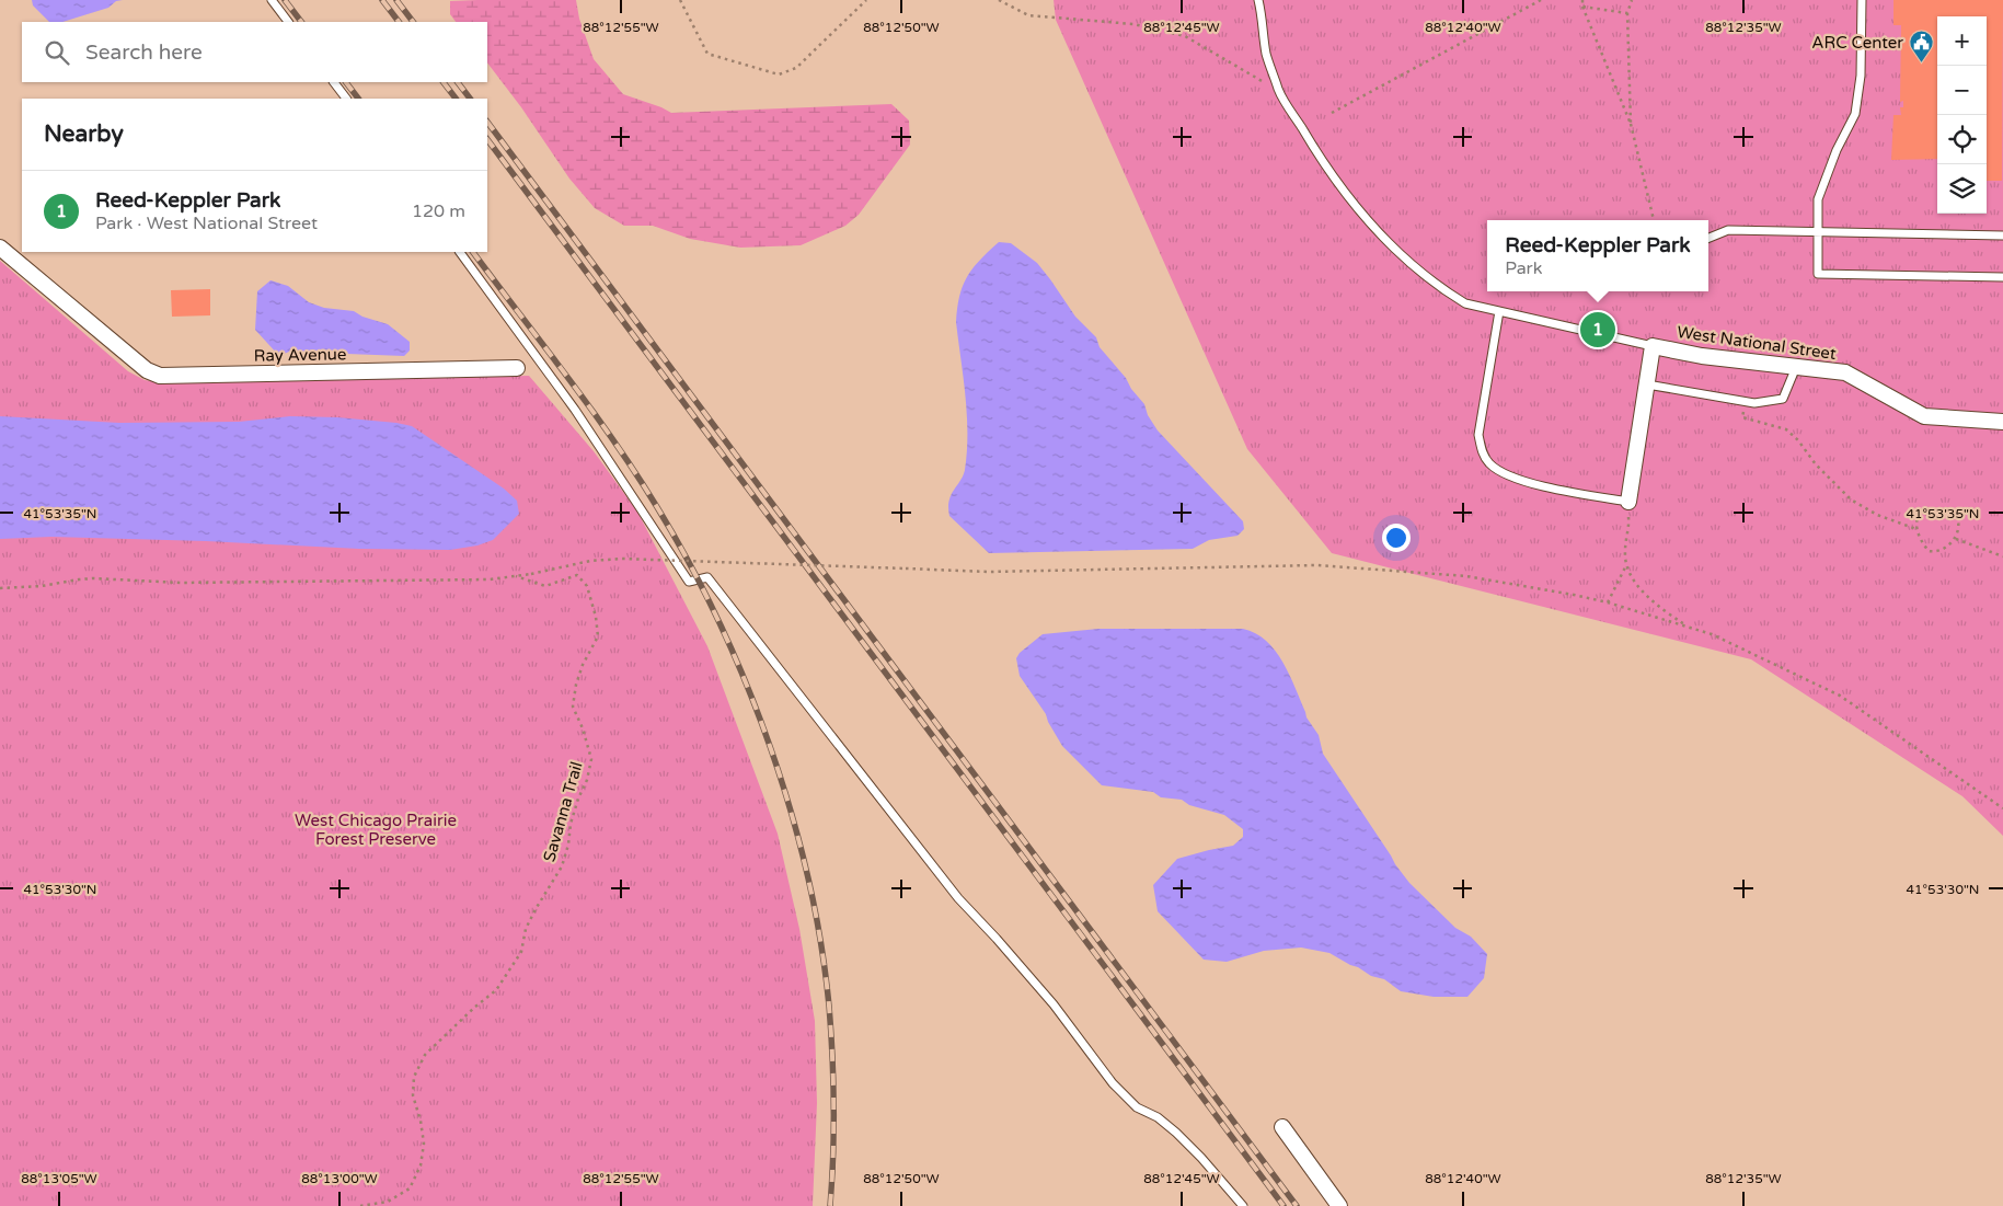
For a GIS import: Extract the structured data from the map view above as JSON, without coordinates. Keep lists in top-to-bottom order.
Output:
{
  "streets": {
    "street": ["West National Street", "Ray Avenue"],
    "path": ["Savanna Trail"]
  },
  "parks": ["West Chicago Prairie Forest Preserve"],
  "places": {
    "public building": ["ARC Center"]
  },
  "page": {
    "map_buttons": ["+", "−"],
    "search": "Search here",
    "heading": "Nearby",
    "list": [
      {
        "mark": "1",
        "name": "Reed-Keppler Park",
        "note": "Park · West National Street",
        "value": "120 m"
      }
    ],
    "popup": ["Reed-Keppler Park", "Park"],
    "pins": "1"
  },
  "coordinates": [
    "88°12'55\"W",
    "88°12'50\"W",
    "88°12'45\"W",
    "88°12'40\"W",
    "88°12'35\"W",
    "41°53'35\"N",
    "41°53'30\"N",
    "88°13'05\"W",
    "88°13'00\"W"
  ]
}
